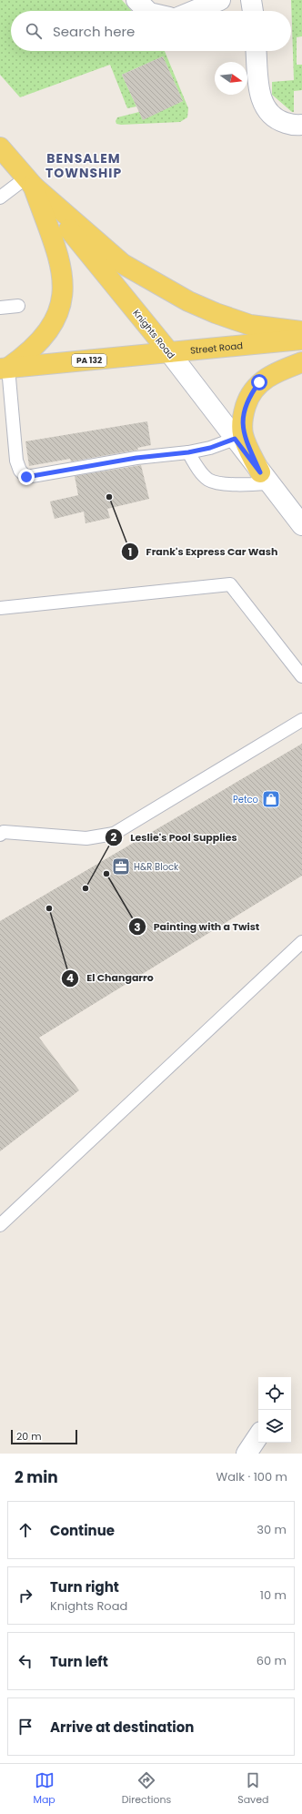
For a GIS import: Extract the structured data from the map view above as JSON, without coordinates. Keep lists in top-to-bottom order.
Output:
{
  "streets": {
    "main road": ["Knights Road", "Street Road", "PA 132"]
  },
  "crossings": [
    ["Knights Road", "Street Road"]
  ],
  "districts": ["BENSALEM TOWNSHIP"],
  "places": {
    "other": [
      "Frank's Express Car Wash",
      "Painting with a Twist",
      "Leslie's Pool Supplies",
      "El Changarro"
    ],
    "shop": ["Petco"],
    "office": ["H&R Block"]
  },
  "scale_bar": "20 m",
  "north": "right",
  "page": {
    "search": "Search here",
    "scale": "20 m",
    "heading": ["2 min", "Walk · 100 m"],
    "list": [
      ["Continue", "30 m"],
      ["Turn right", "Knights Road", "10 m"],
      ["Turn left", "60 m"],
      "Arrive at destination"
    ],
    "nav": ["Map", "Directions", "Saved"]
  }
}
